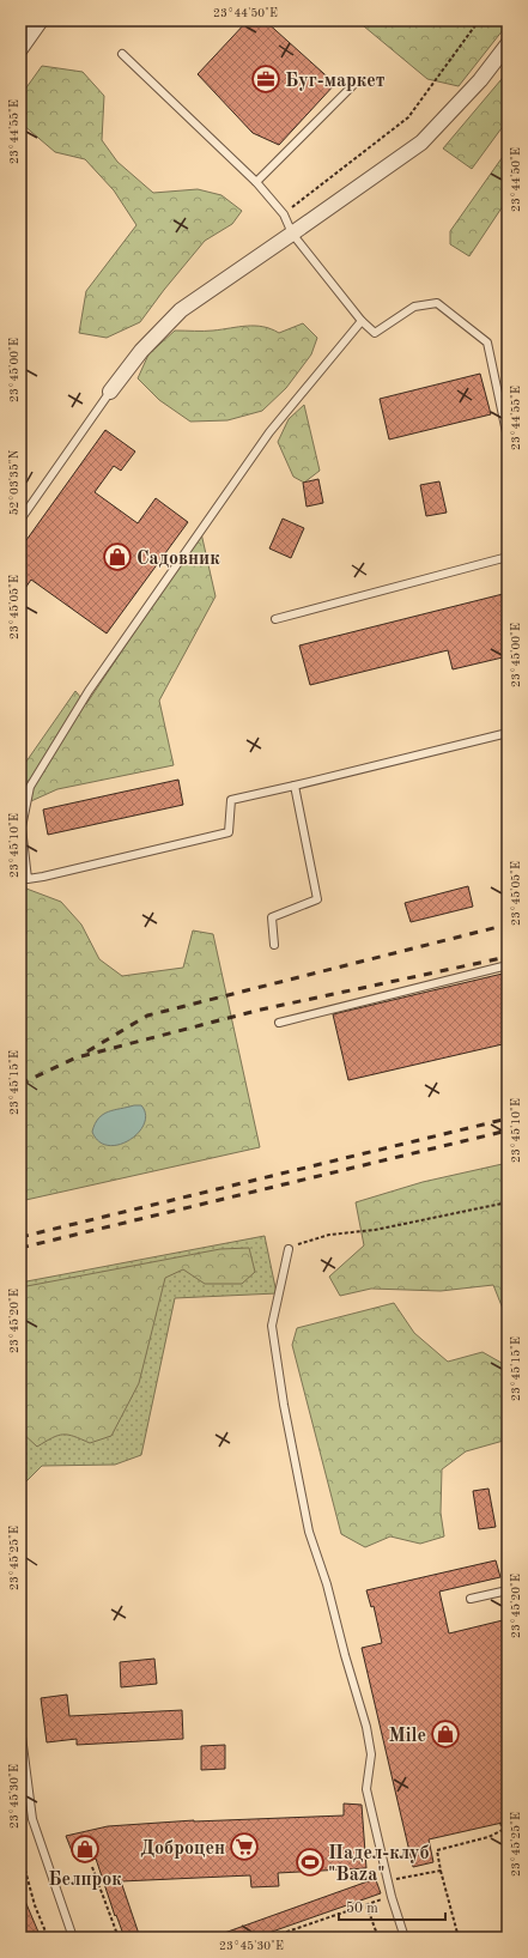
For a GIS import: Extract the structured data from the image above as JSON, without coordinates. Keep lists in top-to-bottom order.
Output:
{
  "places": {
    "office": ["Буг-маркет"],
    "shop": ["Садовник", "Mile", "Белпрок"],
    "supermarket": ["Доброцен"],
    "sports": ["Падел-клуб \"Baza\""]
  },
  "scale_bar": "50 m",
  "coordinates": [
    "23°44'50\"E",
    "23°44'55\"E",
    "23°45'00\"E",
    "52°03'35\"N",
    "23°45'05\"E",
    "23°45'10\"E",
    "23°45'15\"E",
    "23°45'20\"E",
    "23°45'25\"E",
    "23°45'30\"E"
  ]
}
